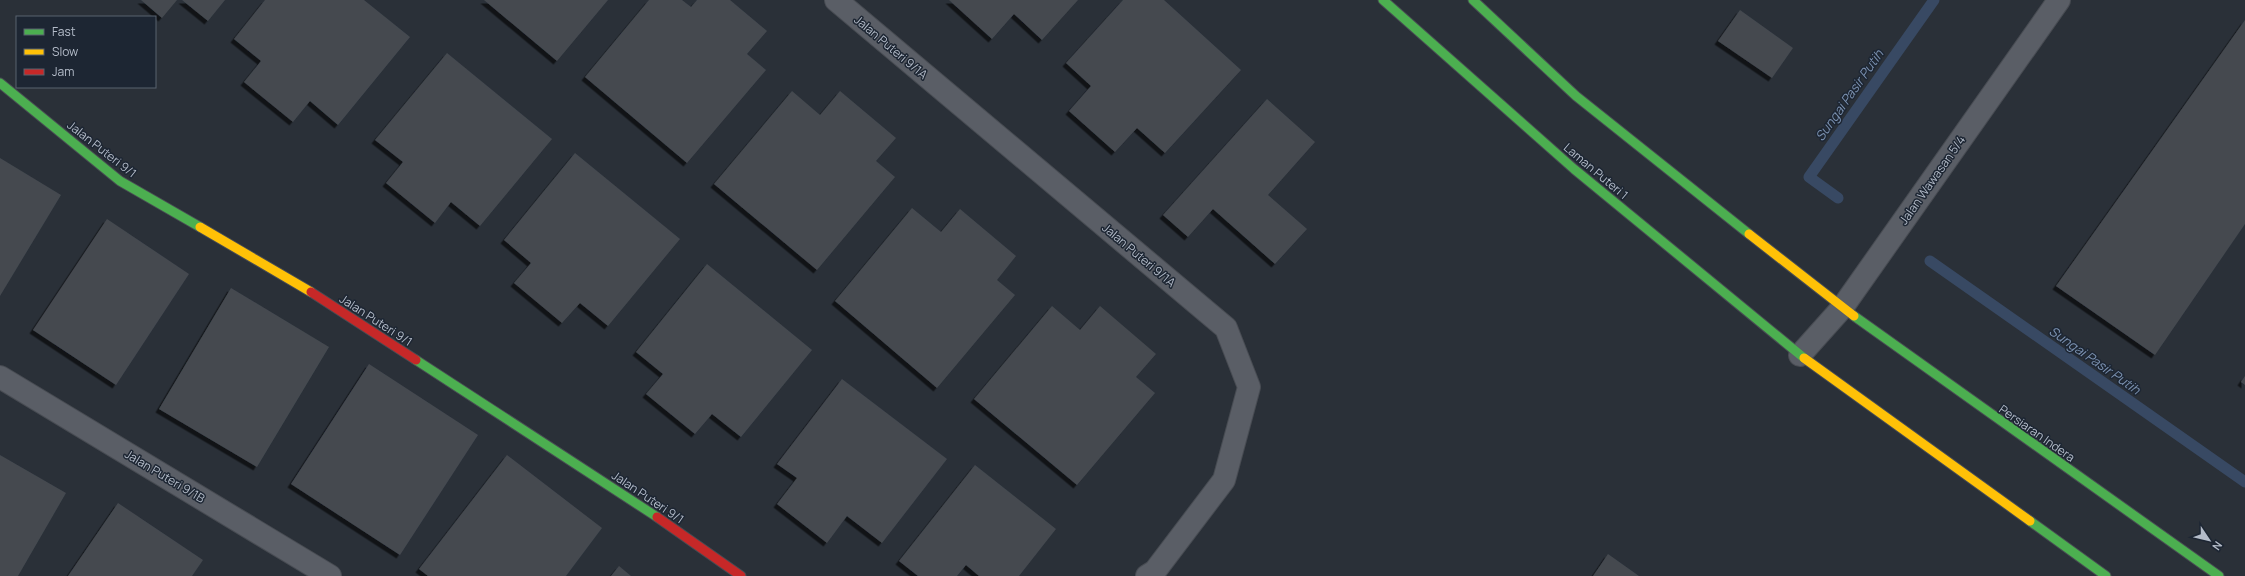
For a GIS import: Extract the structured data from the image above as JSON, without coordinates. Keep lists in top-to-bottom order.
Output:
{
  "streets": {
    "main road": ["Jalan Puteri 9/1", "Laman Puteri 1", "Persiaran Indera"],
    "street": ["Jalan Puteri 9/1A", "Jalan Wawasan 5/4", "Jalan Puteri 9/1B"]
  },
  "crossings": [
    ["Laman Puteri 1", "Jalan Wawasan 5/4"],
    ["Jalan Wawasan 5/4", "Persiaran Indera"]
  ],
  "water": ["Sungai Pasir Putih"],
  "legend": ["Fast", "Slow", "Jam"],
  "north": "bottom right"
}
